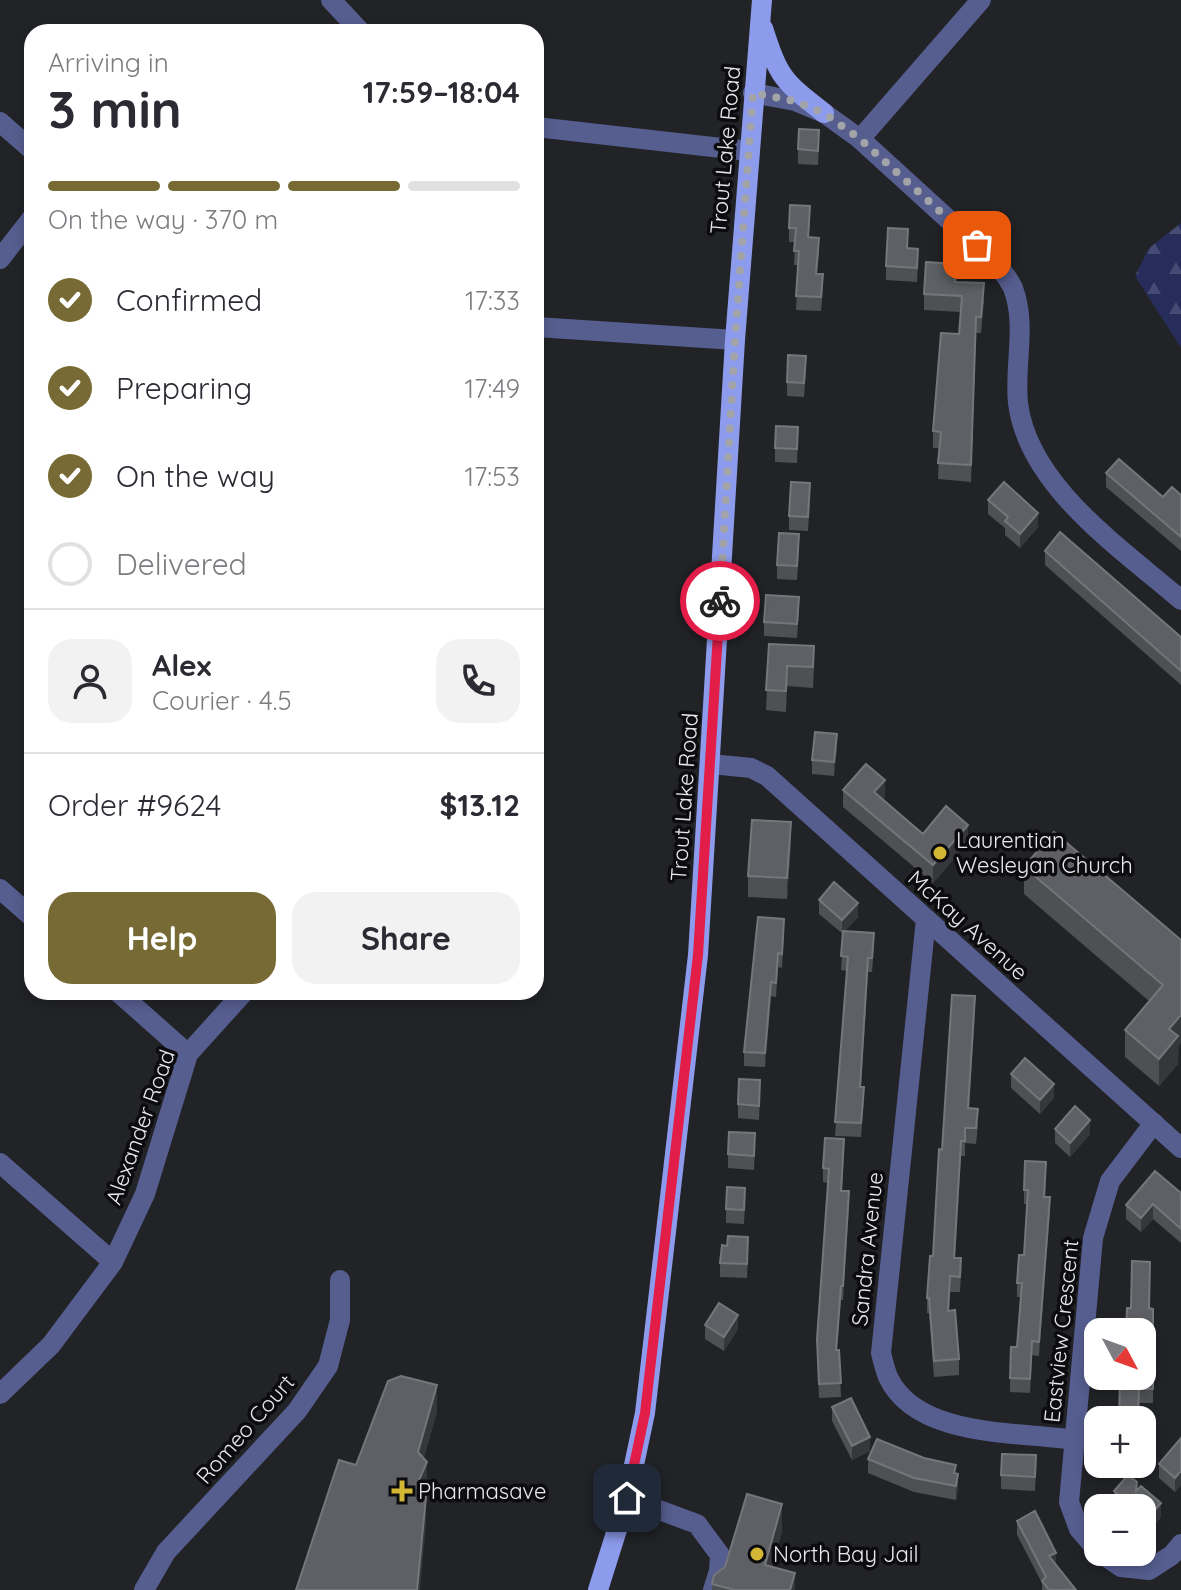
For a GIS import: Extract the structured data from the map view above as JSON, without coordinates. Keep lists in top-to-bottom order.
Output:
{
  "streets": {
    "main road": ["Trout Lake Road"],
    "street": [
      "McKay Avenue",
      "Alexander Road",
      "Sandra Avenue",
      "Eastview Crescent",
      "Romeo Court"
    ]
  },
  "crossings": [
    ["Trout Lake Road", "McKay Avenue"],
    ["McKay Avenue", "Sandra Avenue"],
    ["McKay Avenue", "Eastview Crescent"],
    ["Sandra Avenue", "Eastview Crescent"]
  ],
  "places": {
    "other": ["Laurentian Wesleyan Church", "North Bay Jail"],
    "health": ["Pharmasave"]
  },
  "north": "bottom right",
  "page": {
    "heading": ["3 min", "Arriving in", "17:59–18:04"],
    "panel": [
      "Alex",
      "Courier · 4.5",
      "Order #9624",
      "$13.12"
    ],
    "bar": "On the way · 370 m",
    "list": [
      ["Confirmed", "17:33"],
      ["Preparing", "17:49"],
      ["On the way", "17:53"],
      "Delivered"
    ],
    "buttons": ["Help", "Share"],
    "map_buttons": ["+", "−"]
  }
}
